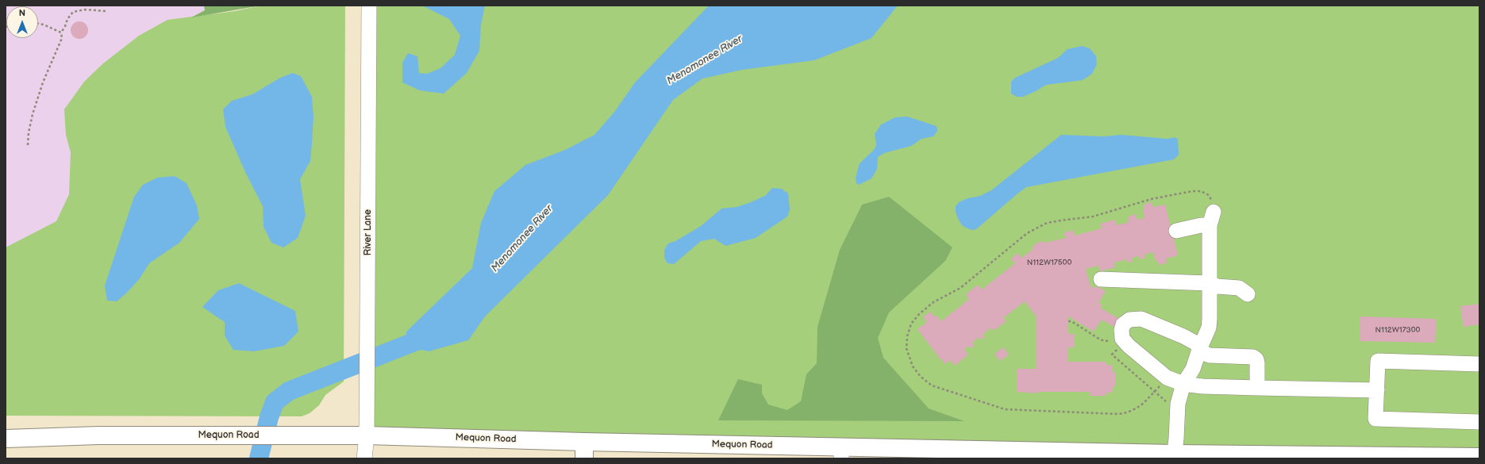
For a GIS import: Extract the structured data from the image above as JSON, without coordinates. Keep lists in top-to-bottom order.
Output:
{
  "streets": {
    "main road": ["Mequon Road"],
    "street": ["River Lane"]
  },
  "crossings": [
    ["River Lane", "Mequon Road"]
  ],
  "water": ["Menomonee River"],
  "house_numbers": ["N112W17500", "N112W17300"],
  "north": "top"
}
